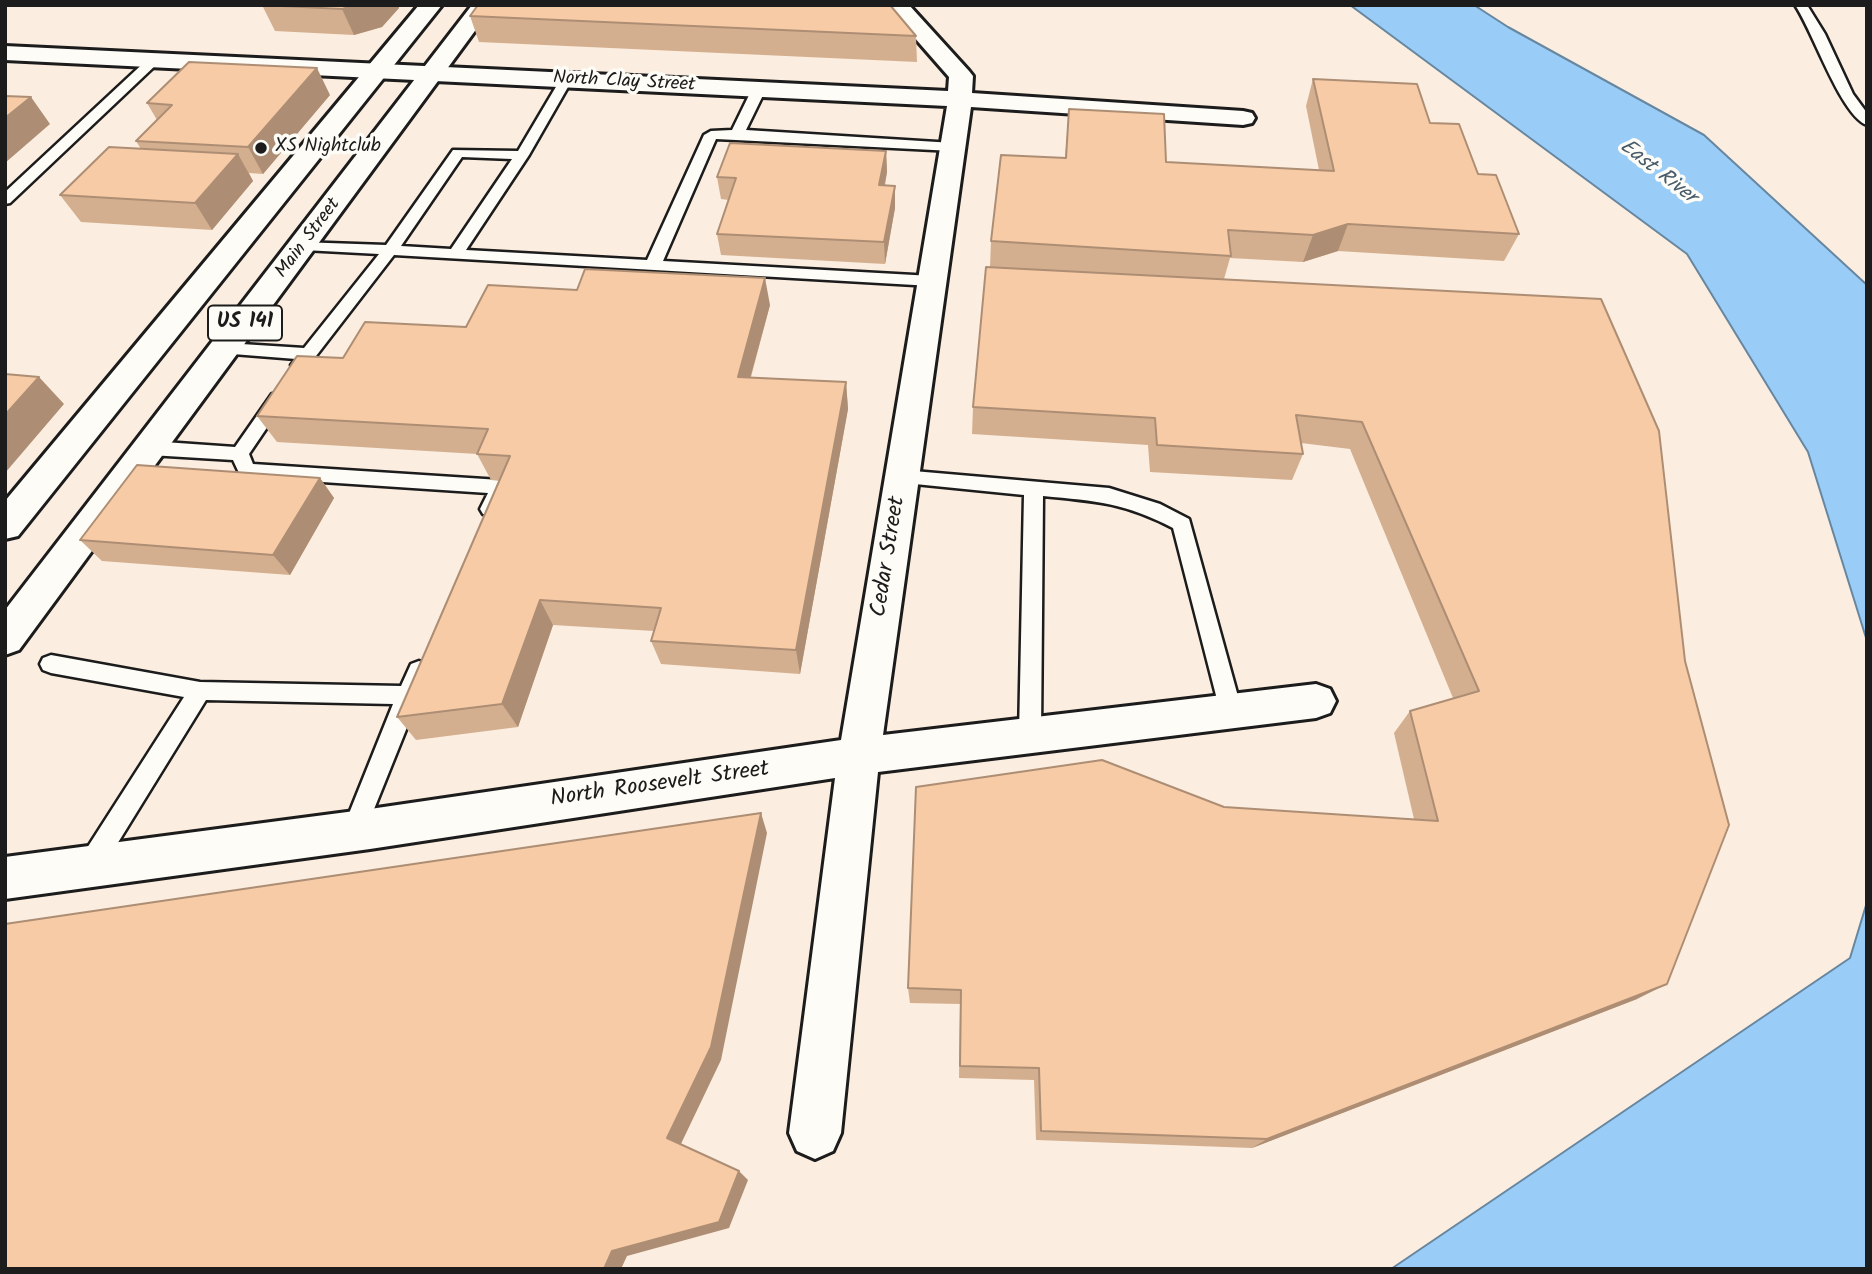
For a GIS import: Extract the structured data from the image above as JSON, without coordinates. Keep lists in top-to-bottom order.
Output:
{
  "streets": {
    "street": [
      "North Clay Street",
      "Main Street",
      "US 141",
      "Cedar Street",
      "North Roosevelt Street"
    ]
  },
  "crossings": [
    ["North Clay Street", "Main Street"],
    ["North Clay Street", "US 141"],
    ["North Clay Street", "Cedar Street"],
    ["Cedar Street", "North Roosevelt Street"]
  ],
  "water": ["East River"],
  "places": ["XS Nightclub"]
}
